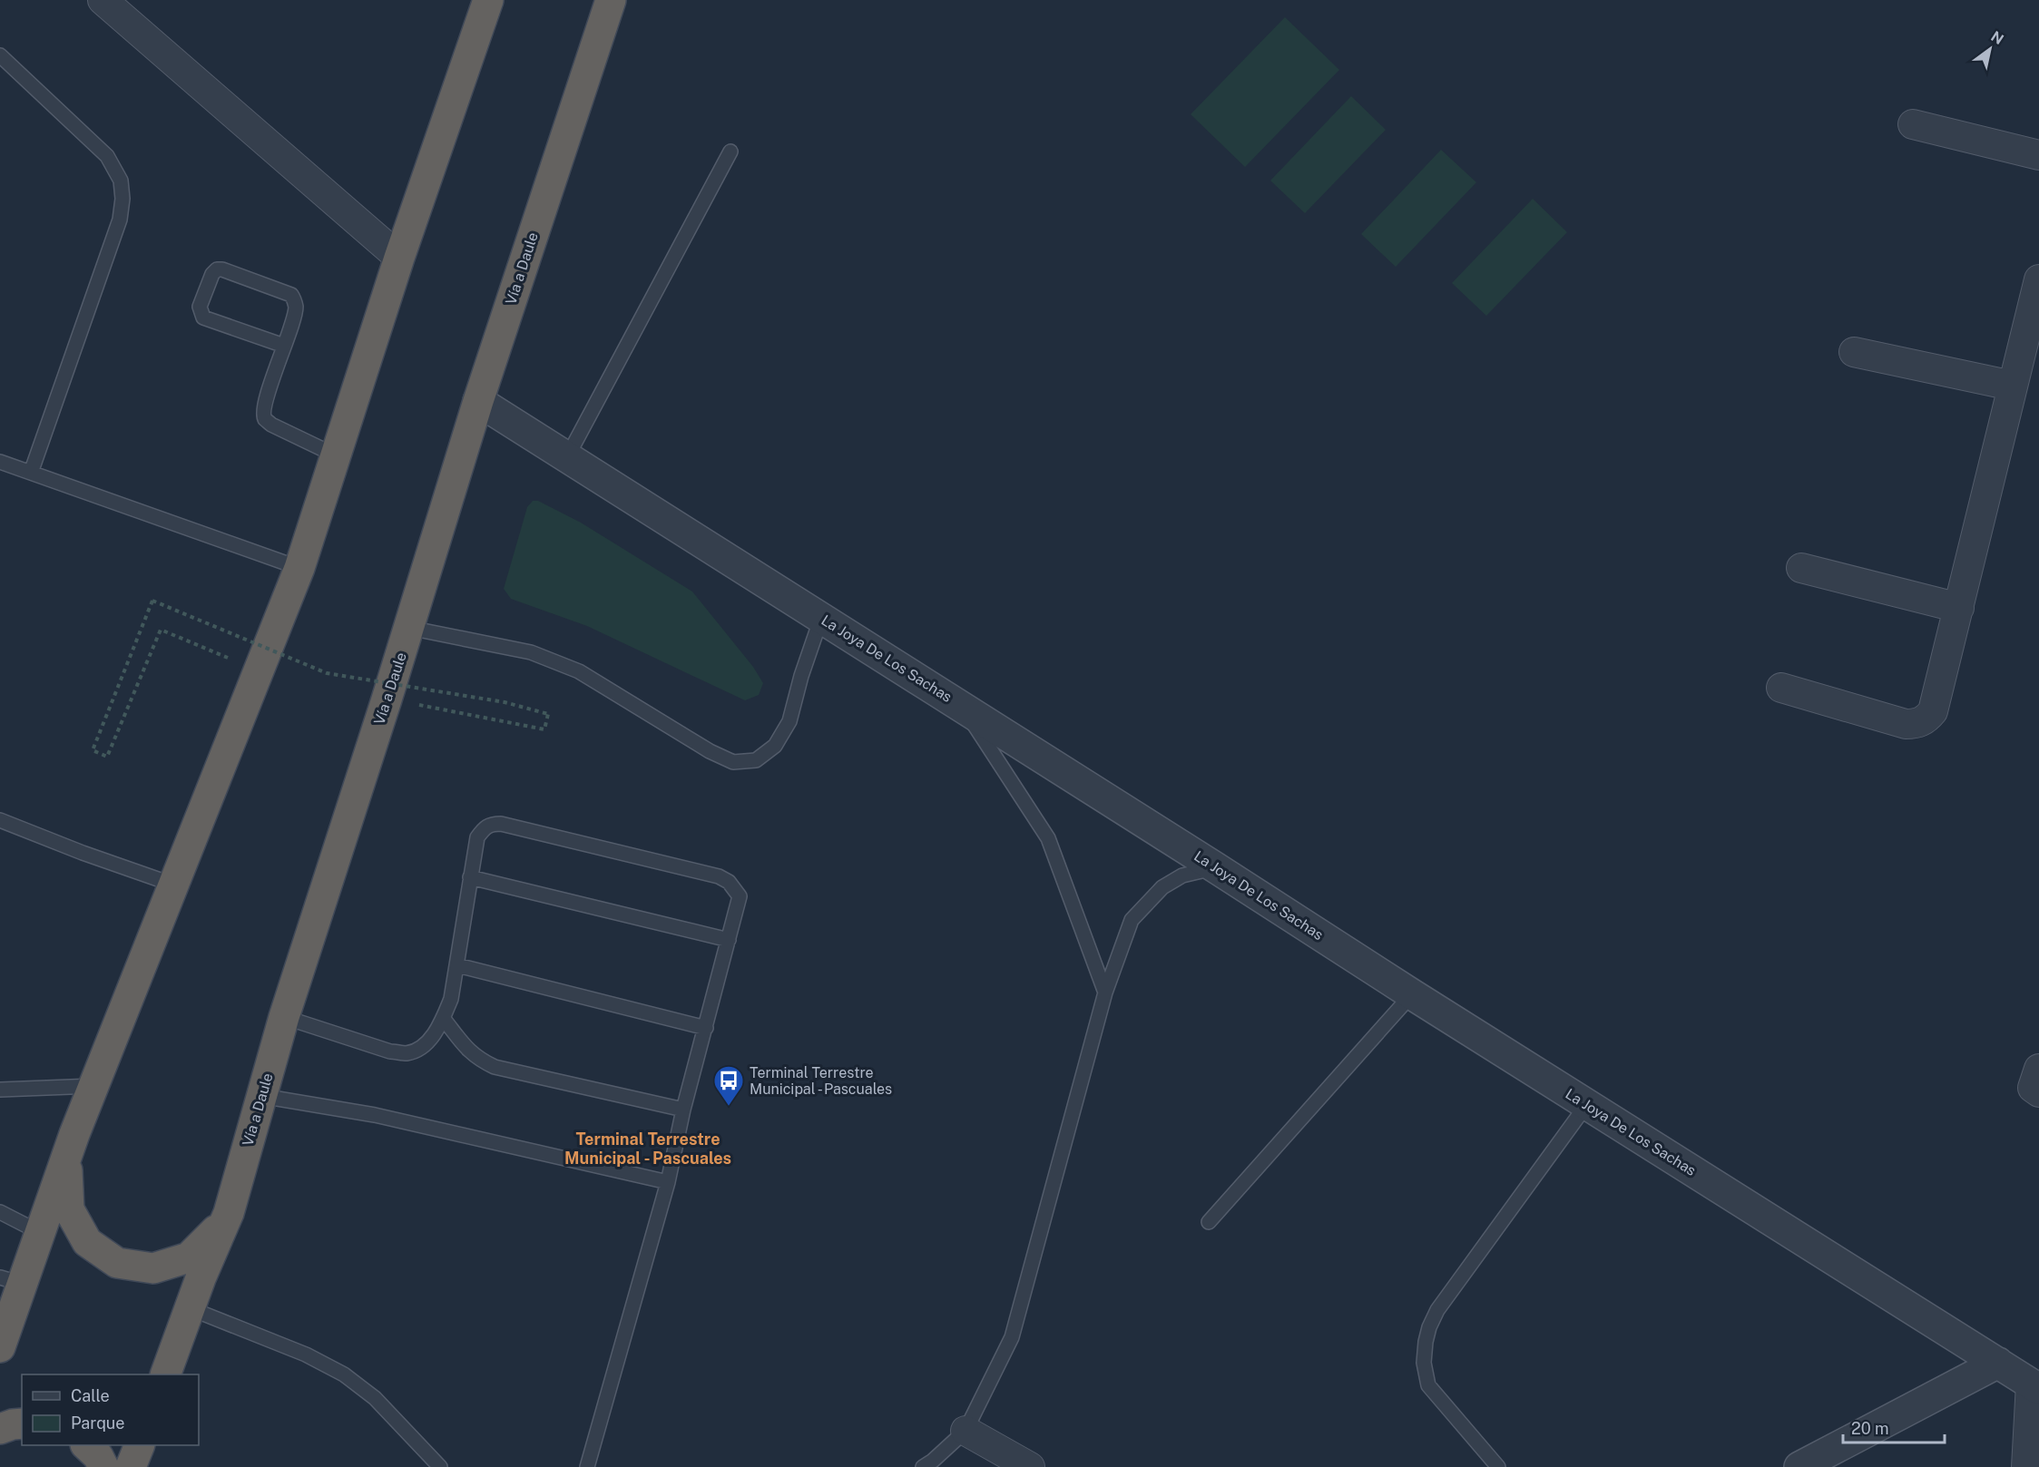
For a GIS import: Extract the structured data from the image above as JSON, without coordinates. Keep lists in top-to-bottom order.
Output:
{
  "streets": {
    "highway": ["Vía a Daule"],
    "street": ["La Joya De Los Sachas"]
  },
  "crossings": [
    ["Vía a Daule", "La Joya De Los Sachas"]
  ],
  "districts": ["Terminal Terrestre Municipal - Pascuales"],
  "places": {
    "bus stop": ["Terminal Terrestre Municipal - Pascuales"]
  },
  "legend": ["Calle", "Parque"],
  "scale_bar": "20 m",
  "north": "top right"
}
